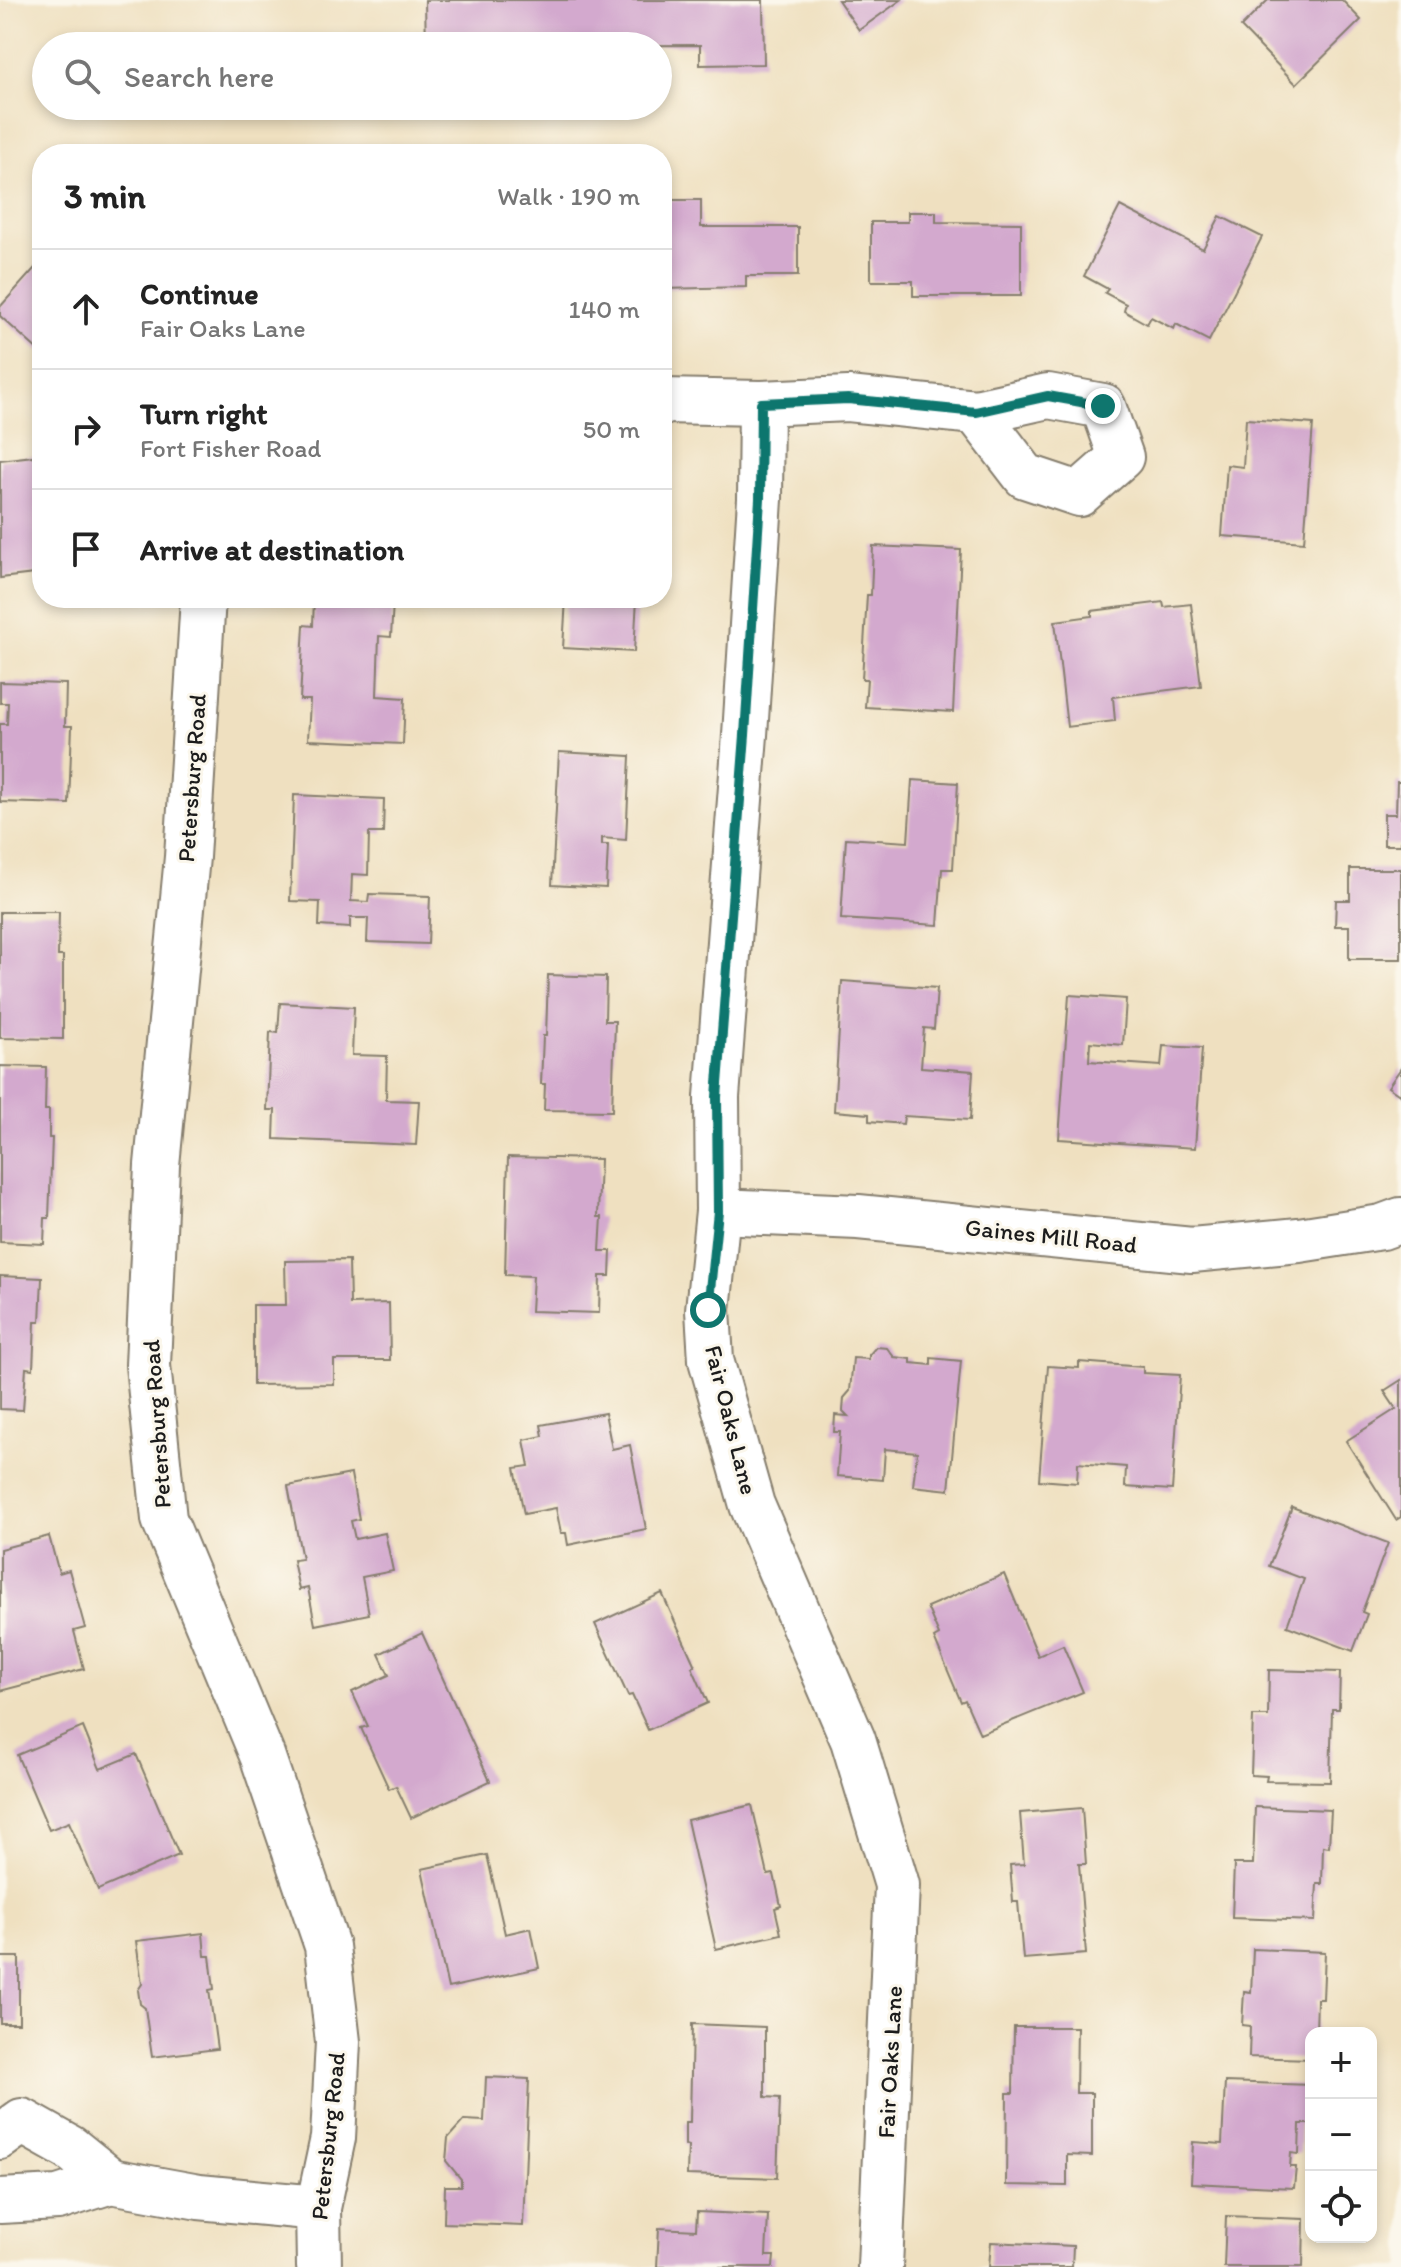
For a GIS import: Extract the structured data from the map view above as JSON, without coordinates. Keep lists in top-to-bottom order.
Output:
{
  "streets": {
    "street": ["Petersburg Road", "Gaines Mill Road", "Fair Oaks Lane"]
  },
  "crossings": [
    ["Gaines Mill Road", "Fair Oaks Lane"]
  ],
  "page": {
    "search": "Search here",
    "heading": ["3 min", "Walk · 190 m"],
    "list": [
      ["Continue", "Fair Oaks Lane", "140 m"],
      ["Turn right", "Fort Fisher Road", "50 m"],
      "Arrive at destination"
    ],
    "map_buttons": ["+", "−"]
  }
}
